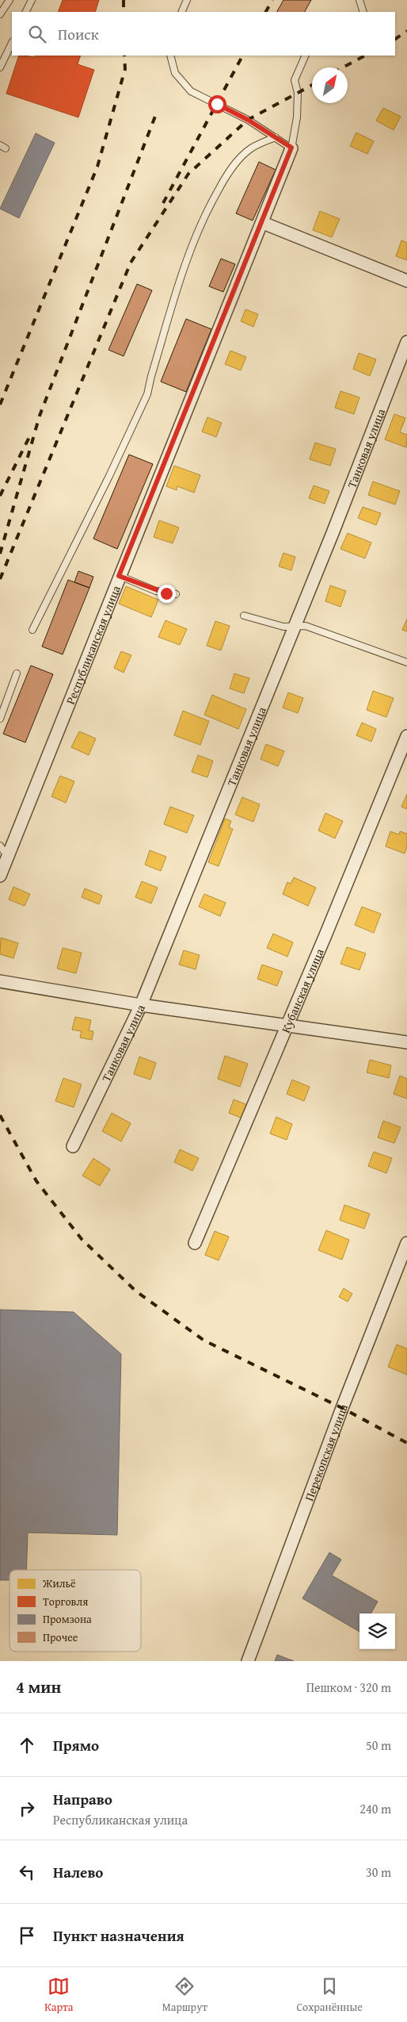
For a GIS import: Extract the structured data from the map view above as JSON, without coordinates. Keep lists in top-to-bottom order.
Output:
{
  "streets": {
    "street": [
      "Танковая улица",
      "Республиканская улица",
      "Кубанская улица",
      "Перекопская улица"
    ]
  },
  "legend": [
    "Жильё",
    "Торговля",
    "Промзона",
    "Прочее"
  ],
  "north": "top right",
  "page": {
    "search": "Поиск",
    "heading": ["4 мин", "Пешком · 320 m"],
    "list": [
      ["Прямо", "50 m"],
      ["Направо", "Республиканская улица", "240 m"],
      ["Налево", "30 m"],
      "Пункт назначения"
    ],
    "nav": ["Карта", "Маршрут", "Сохранённые"]
  }
}
